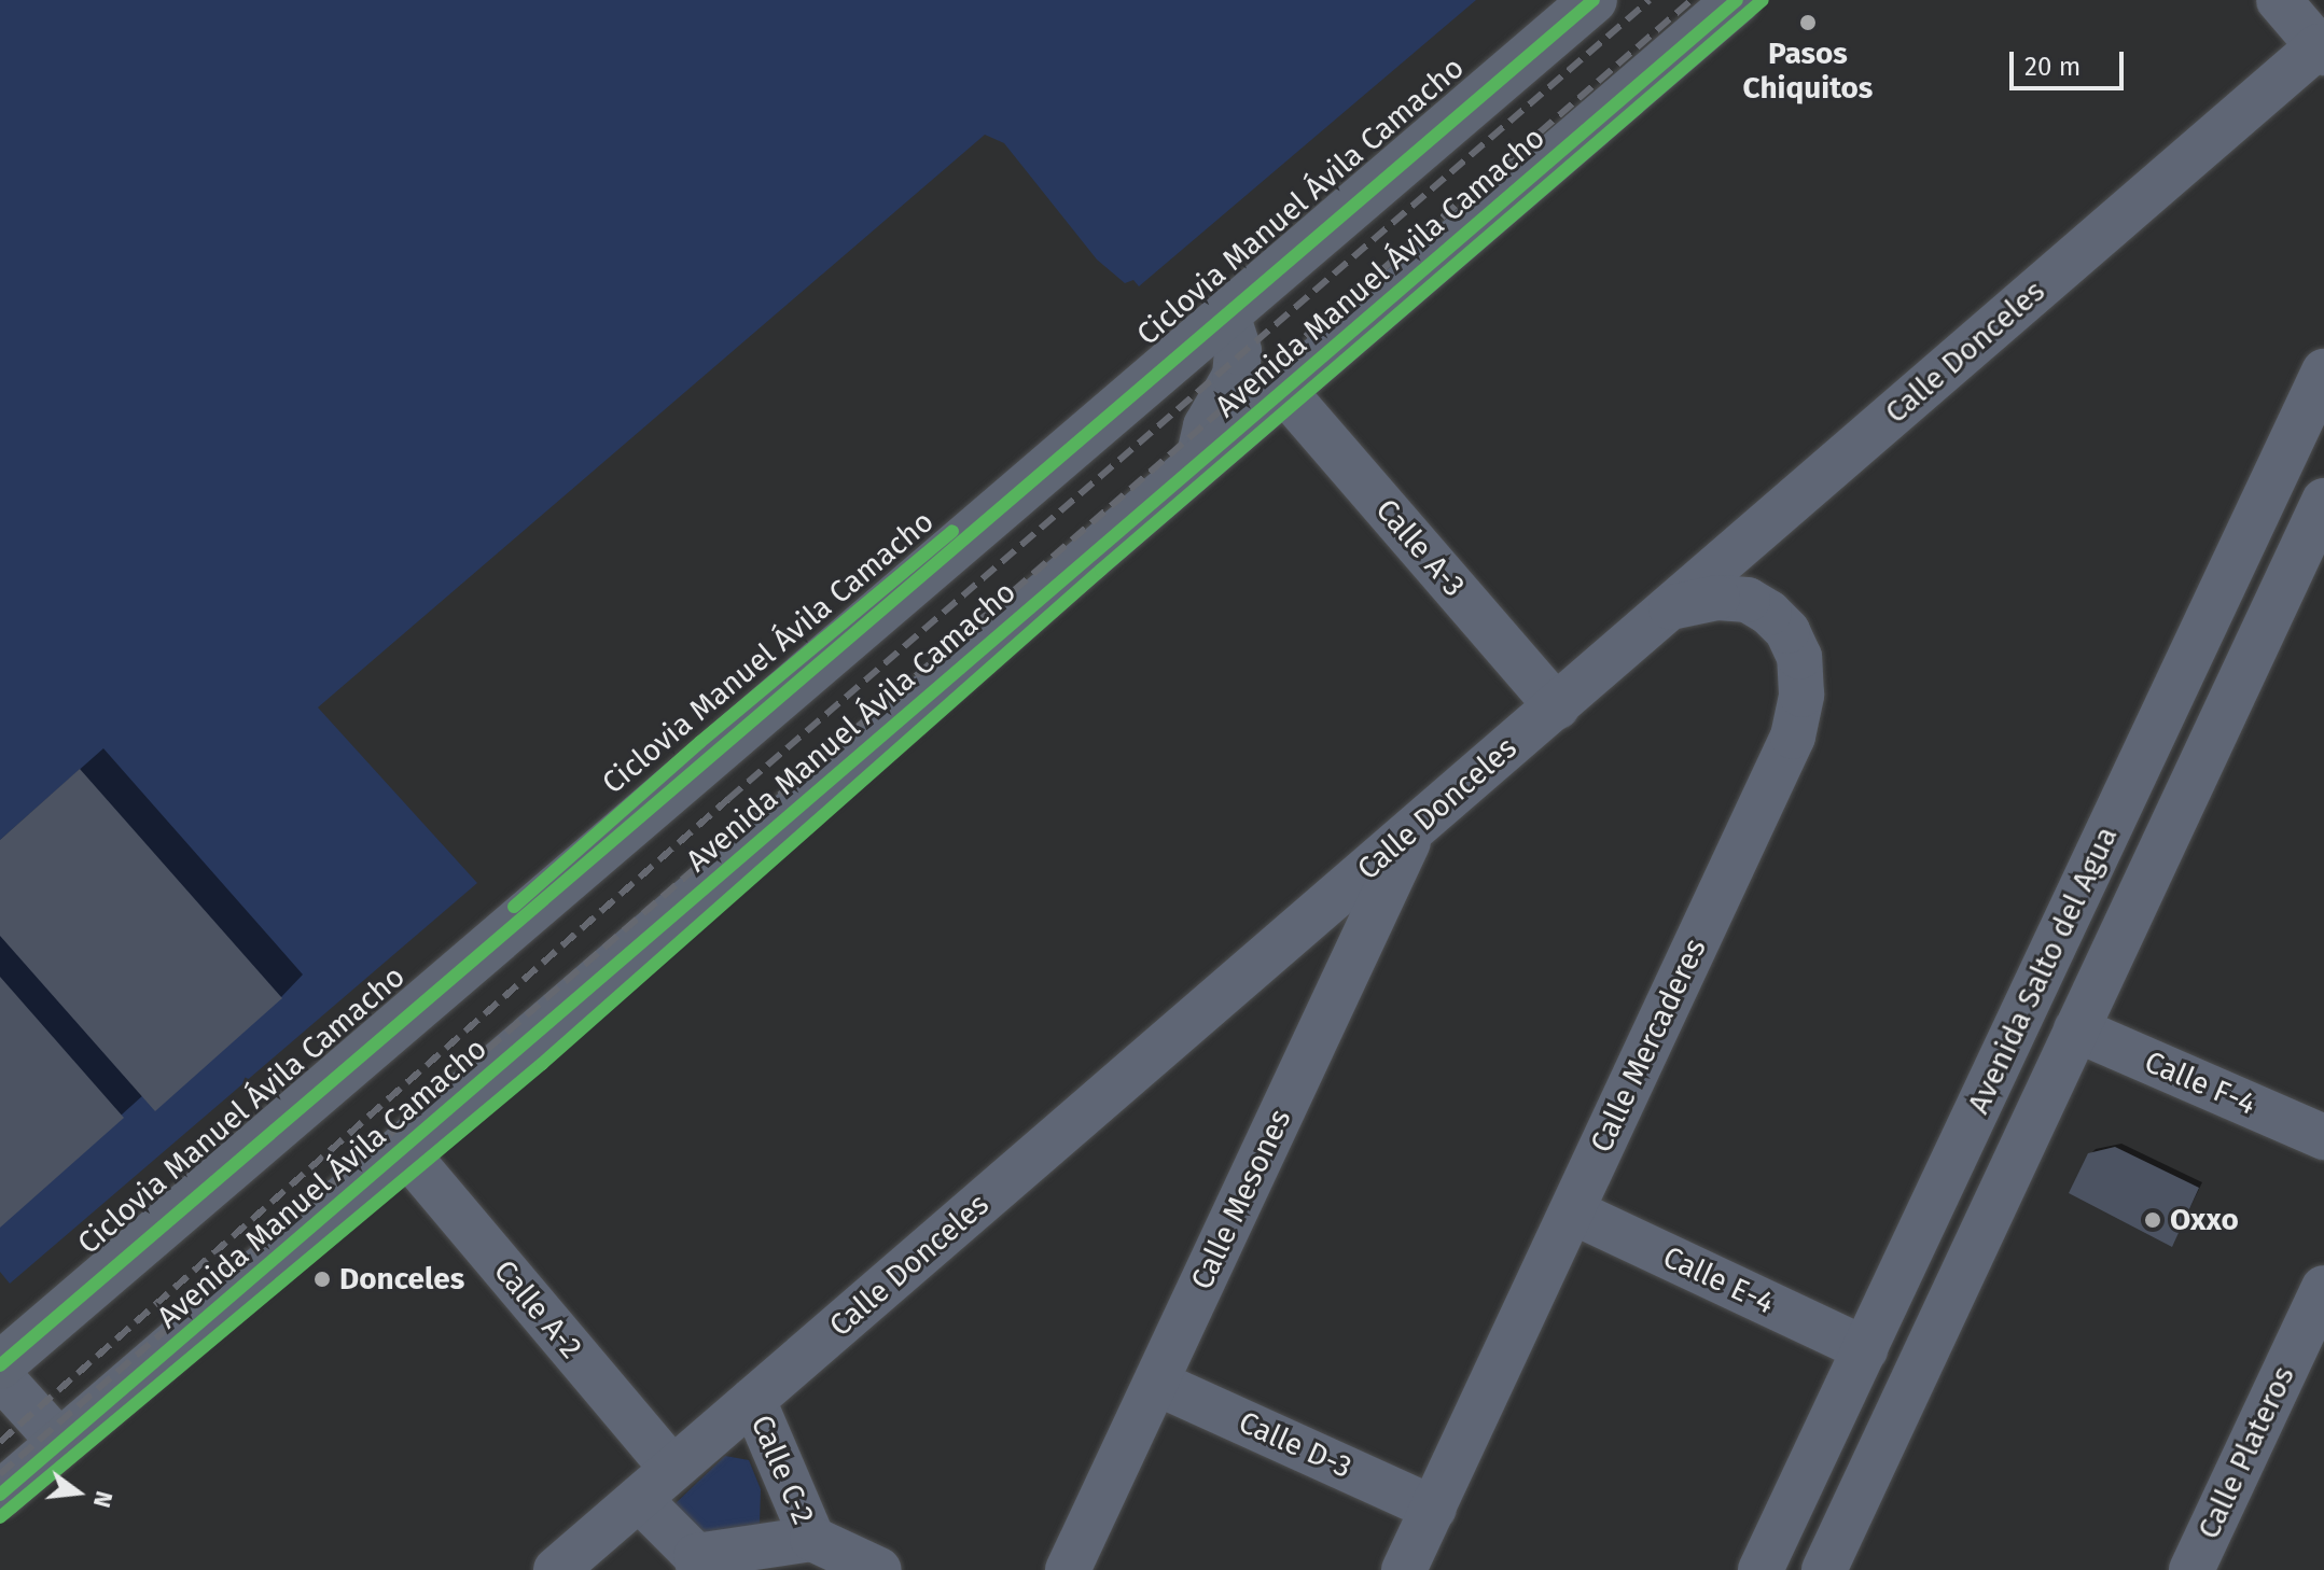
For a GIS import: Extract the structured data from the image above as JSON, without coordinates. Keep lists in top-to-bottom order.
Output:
{
  "streets": {
    "main road": ["Avenida Manuel Ávila Camacho"],
    "street": [
      "Calle Donceles",
      "Calle A-3",
      "Avenida Salto del Agua",
      "Calle Mercaderes",
      "Calle F-4",
      "Calle Mesones",
      "Calle E-4",
      "Calle A-2",
      "Calle D-3",
      "Calle Plateros",
      "Calle C-2"
    ],
    "cycle path": ["Ciclovia Manuel Ávila Camacho"]
  },
  "crossings": [
    ["Avenida Manuel Ávila Camacho", "Calle A-3"],
    ["Avenida Manuel Ávila Camacho", "Calle A-2"],
    ["Calle Donceles", "Calle A-3"],
    ["Calle Donceles", "Calle Mercaderes"],
    ["Calle Donceles", "Calle Mesones"],
    ["Calle Donceles", "Calle A-2"],
    ["Calle Donceles", "Calle C-2"],
    ["Avenida Salto del Agua", "Calle F-4"],
    ["Avenida Salto del Agua", "Calle E-4"],
    ["Calle Mercaderes", "Calle E-4"],
    ["Calle Mercaderes", "Calle D-3"],
    ["Calle Mesones", "Calle D-3"]
  ],
  "places": ["Pasos Chiquitos", "Oxxo", "Donceles"],
  "scale_bar": "20 m",
  "north": "right"
}
